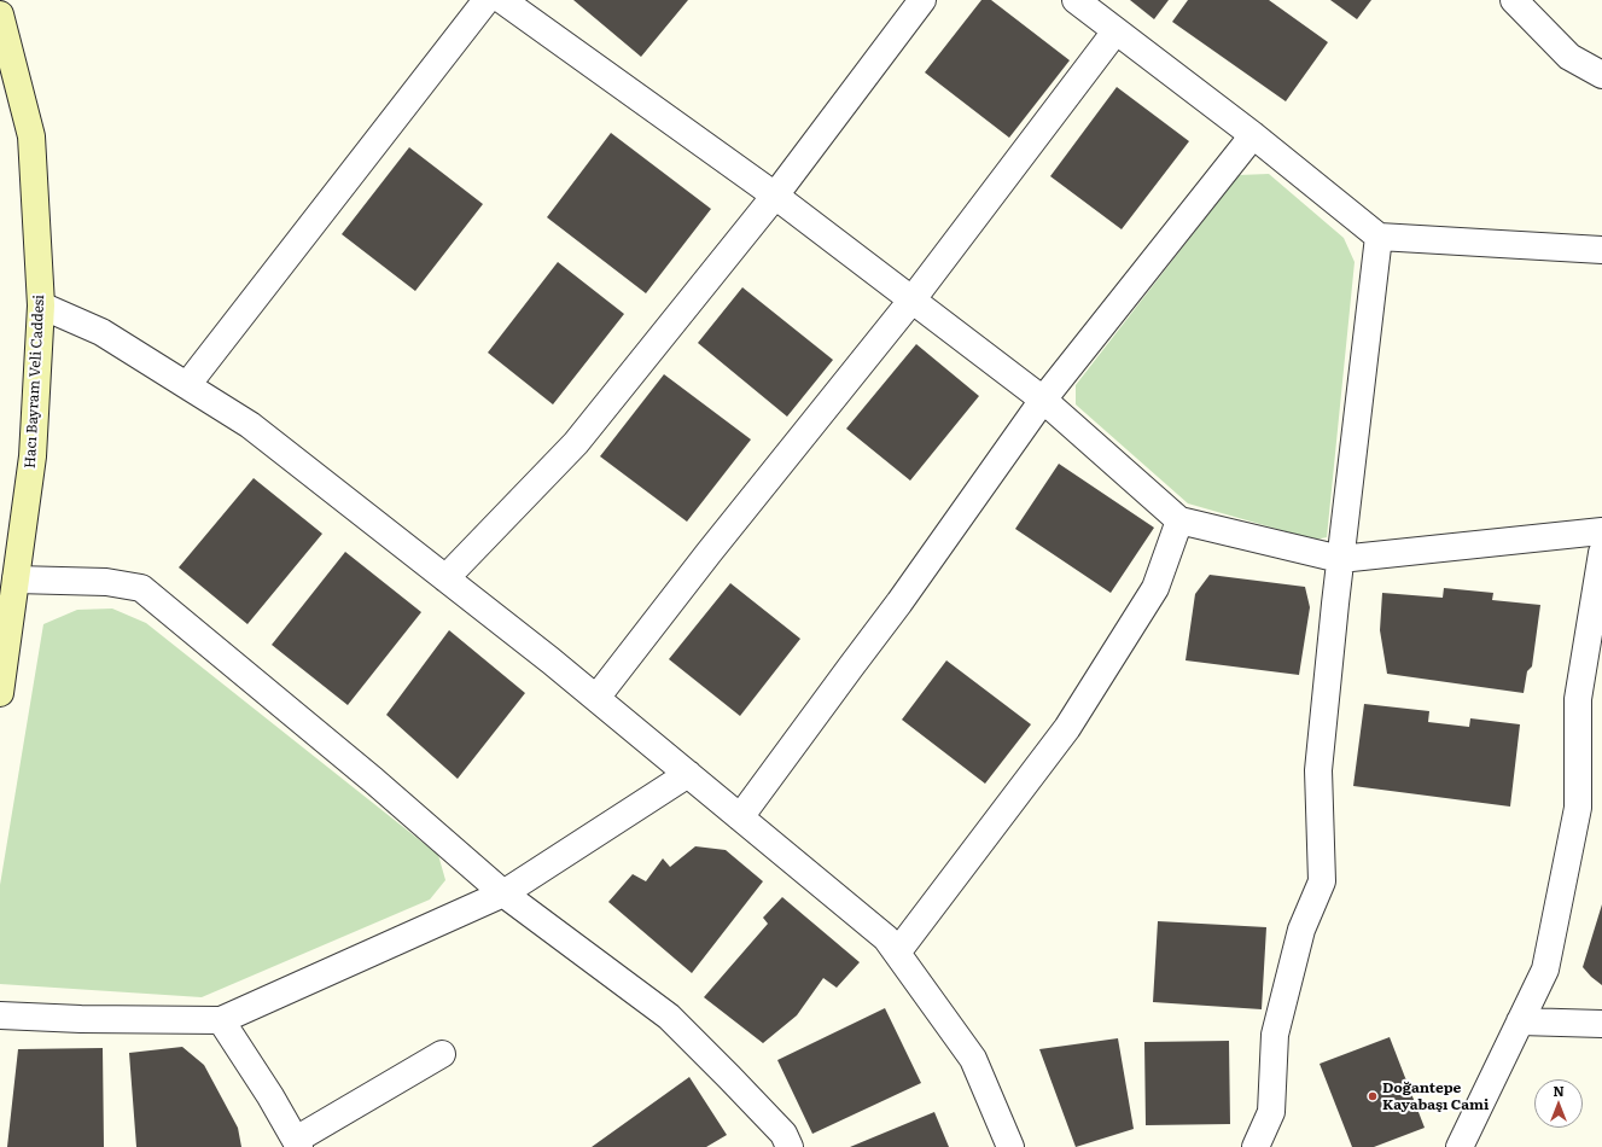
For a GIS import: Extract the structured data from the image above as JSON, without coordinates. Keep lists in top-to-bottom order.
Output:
{
  "streets": {
    "main road": ["Hacı Bayram Veli Caddesi"]
  },
  "places": ["Doğantepe Kayabaşı Cami"],
  "north": "top"
}
